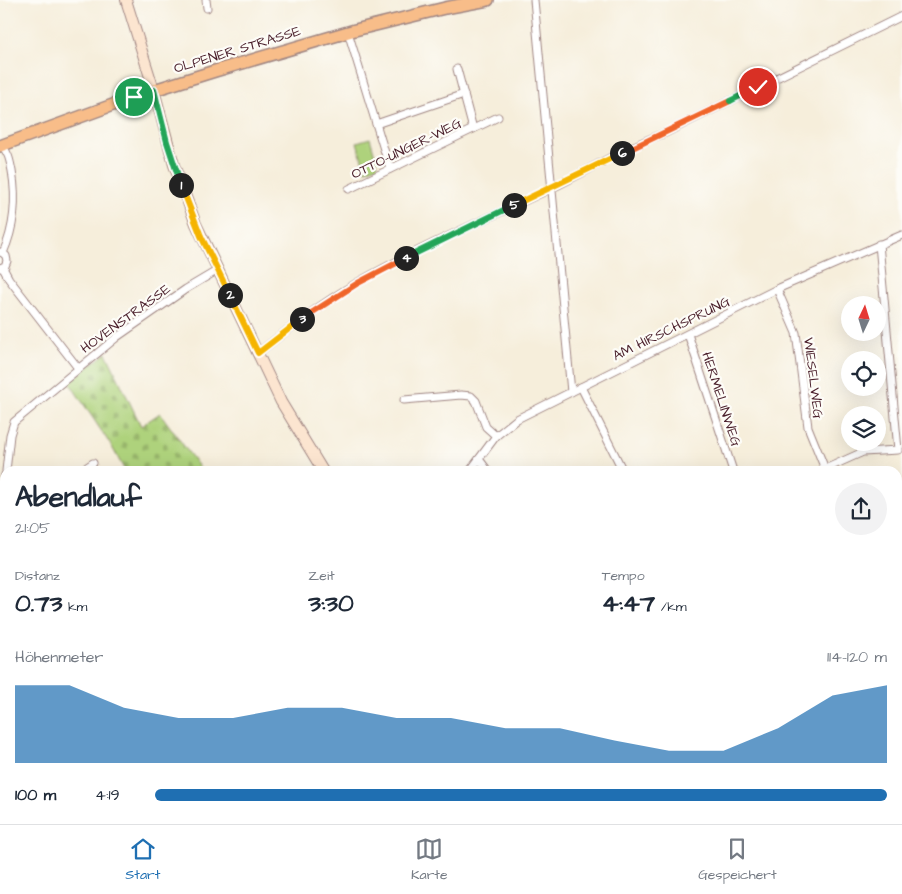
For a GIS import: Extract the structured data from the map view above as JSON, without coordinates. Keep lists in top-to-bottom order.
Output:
{
  "streets": {
    "main road": ["OLPENER STRASSE"],
    "street": [
      "OTTO-UNGER-WEG",
      "HOVENSTRASSE",
      "AM HIRSCHSPRUNG",
      "WIESELWEG",
      "HERMELINWEG"
    ]
  },
  "crossings": [
    ["OLPENER STRASSE", "HOVENSTRASSE"],
    ["AM HIRSCHSPRUNG", "WIESELWEG"],
    ["AM HIRSCHSPRUNG", "HERMELINWEG"]
  ],
  "north": "top",
  "page": {
    "pins": [
      "6",
      "1",
      "5",
      "4",
      "2",
      "3"
    ],
    "heading": ["Abendlauf", "21:05"],
    "stats": [
      ["Distanz", "0.73 km"],
      ["Zeit", "3:30"],
      ["Tempo", "4:47 /km"]
    ],
    "chart": ["Höhenmeter", "114–120 m"],
    "list": [
      {
        "name": "100 m",
        "note": "4:19"
      }
    ],
    "tabs": ["Start", "Karte", "Gespeichert"]
  }
}
